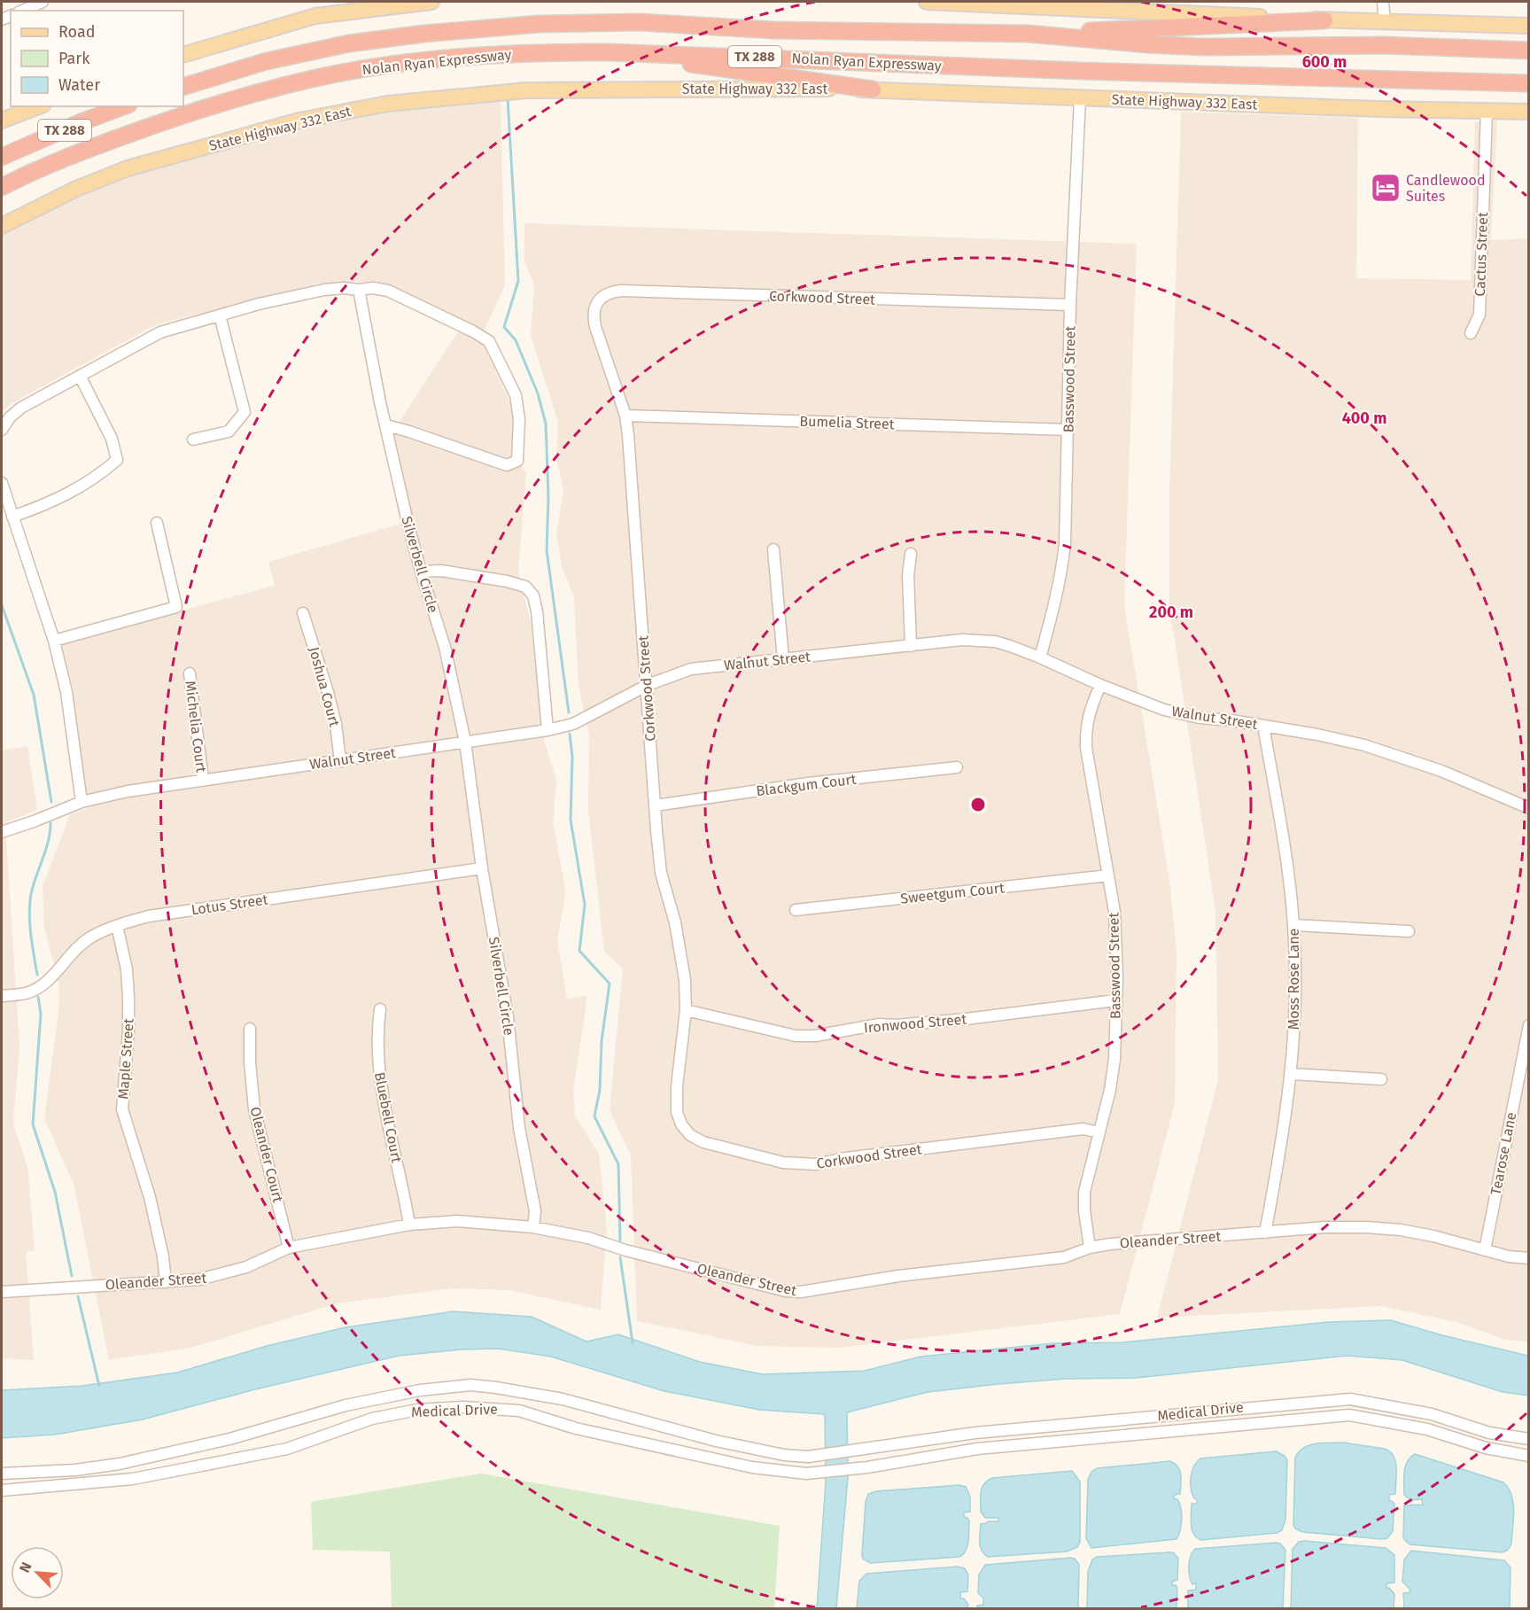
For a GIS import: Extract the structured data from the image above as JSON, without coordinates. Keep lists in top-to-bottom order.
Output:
{
  "streets": {
    "highway": ["TX 288", "Nolan Ryan Expressway"],
    "main road": ["State Highway 332 East"],
    "street": [
      "Cactus Street",
      "Corkwood Street",
      "Basswood Street",
      "Bumelia Street",
      "Silverbell Circle",
      "Walnut Street",
      "Joshua Court",
      "Michelia Court",
      "Blackgum Court",
      "Sweetgum Court",
      "Lotus Street",
      "Moss Rose Lane",
      "Ironwood Street",
      "Maple Street",
      "Bluebell Court",
      "Tearose Lane",
      "Oleander Court",
      "Oleander Street",
      "Medical Drive"
    ]
  },
  "crossings": [
    ["State Highway 332 East", "Cactus Street"],
    ["State Highway 332 East", "Basswood Street"],
    ["Corkwood Street", "Basswood Street"],
    ["Corkwood Street", "Bumelia Street"],
    ["Corkwood Street", "Walnut Street"],
    ["Corkwood Street", "Blackgum Court"],
    ["Corkwood Street", "Ironwood Street"],
    ["Basswood Street", "Bumelia Street"],
    ["Basswood Street", "Walnut Street"],
    ["Basswood Street", "Sweetgum Court"],
    ["Basswood Street", "Ironwood Street"],
    ["Basswood Street", "Oleander Street"],
    ["Silverbell Circle", "Walnut Street"],
    ["Silverbell Circle", "Lotus Street"],
    ["Silverbell Circle", "Oleander Street"],
    ["Walnut Street", "Joshua Court"],
    ["Walnut Street", "Michelia Court"],
    ["Walnut Street", "Moss Rose Lane"],
    ["Lotus Street", "Maple Street"],
    ["Moss Rose Lane", "Oleander Street"],
    ["Maple Street", "Oleander Street"],
    ["Bluebell Court", "Oleander Street"],
    ["Tearose Lane", "Oleander Street"],
    ["Oleander Court", "Oleander Street"]
  ],
  "places": {
    "hotel": ["Candlewood Suites"]
  },
  "legend": ["Road", "Park", "Water"],
  "north": "top left",
  "rings": ["600 m", "400 m", "200 m"]
}
